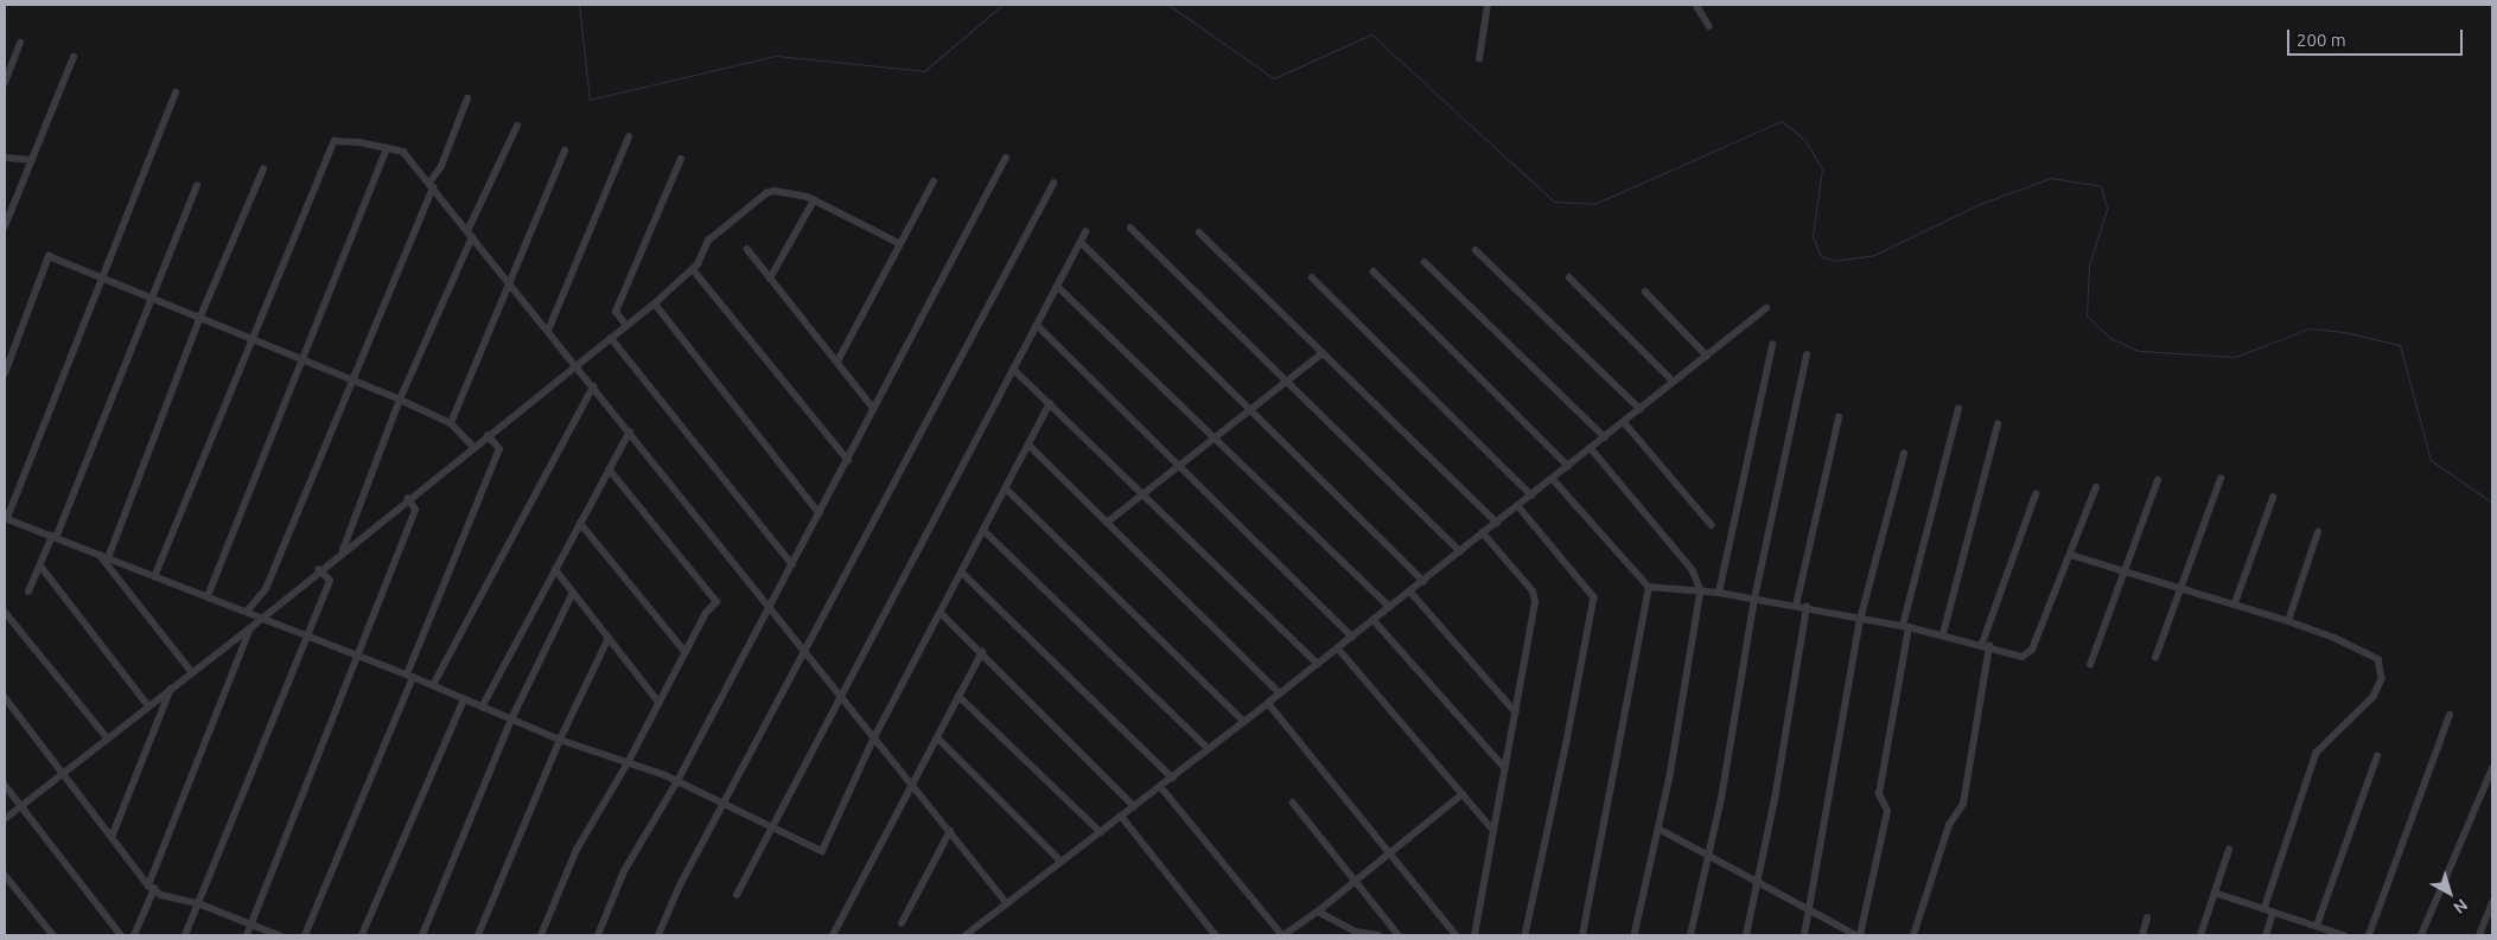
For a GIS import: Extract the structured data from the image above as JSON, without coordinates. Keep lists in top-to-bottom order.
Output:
{
  "scale_bar": "200 m",
  "north": "bottom right"
}
